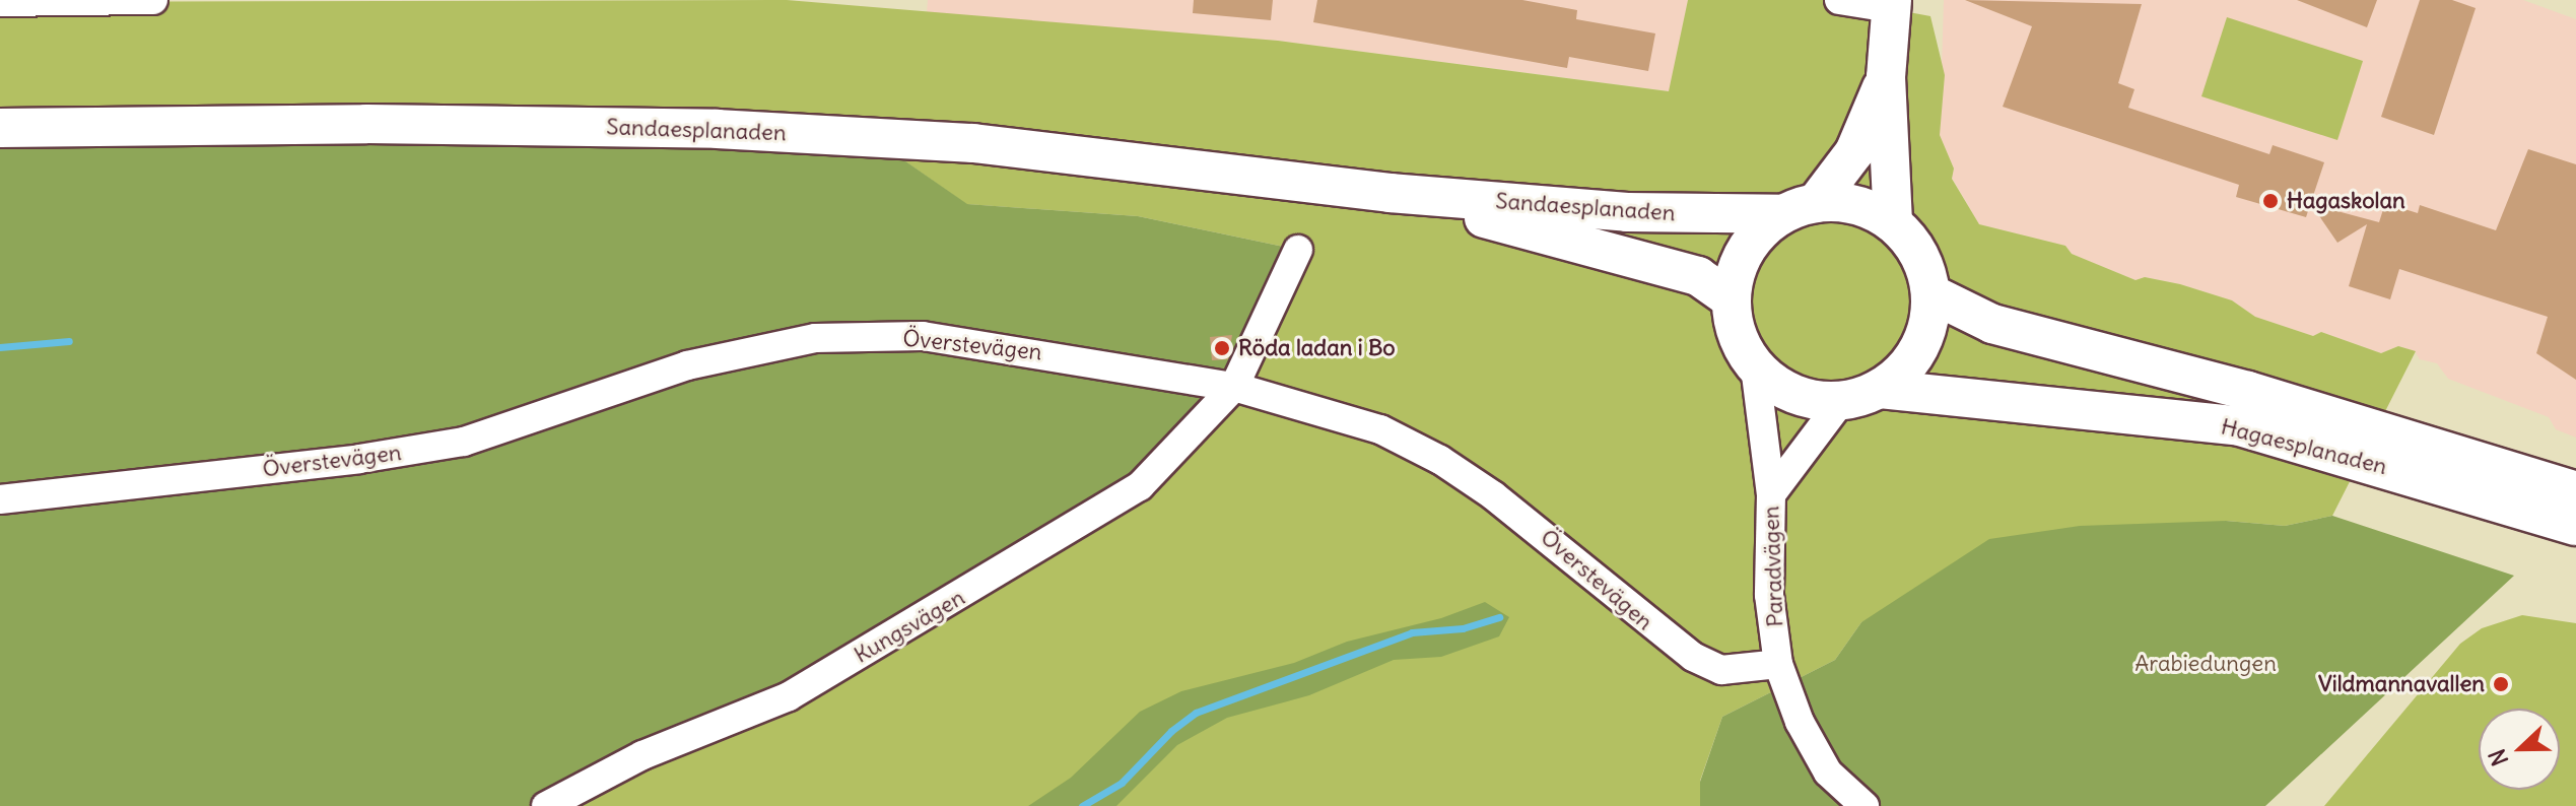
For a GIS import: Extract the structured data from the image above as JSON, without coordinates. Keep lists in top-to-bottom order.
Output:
{
  "streets": {
    "main road": ["Sandaesplanaden", "Hagaesplanaden"],
    "street": ["Överstevägen", "Paradvägen", "Kungsvägen"]
  },
  "crossings": [
    ["Sandaesplanaden", "Hagaesplanaden"],
    ["Sandaesplanaden", "Paradvägen"],
    ["Överstevägen", "Paradvägen"],
    ["Överstevägen", "Kungsvägen"],
    ["Hagaesplanaden", "Paradvägen"]
  ],
  "parks": ["Arabiedungen"],
  "places": ["Hagaskolan", "Röda ladan i Bo", "Vildmannavallen"],
  "north": "left"
}
